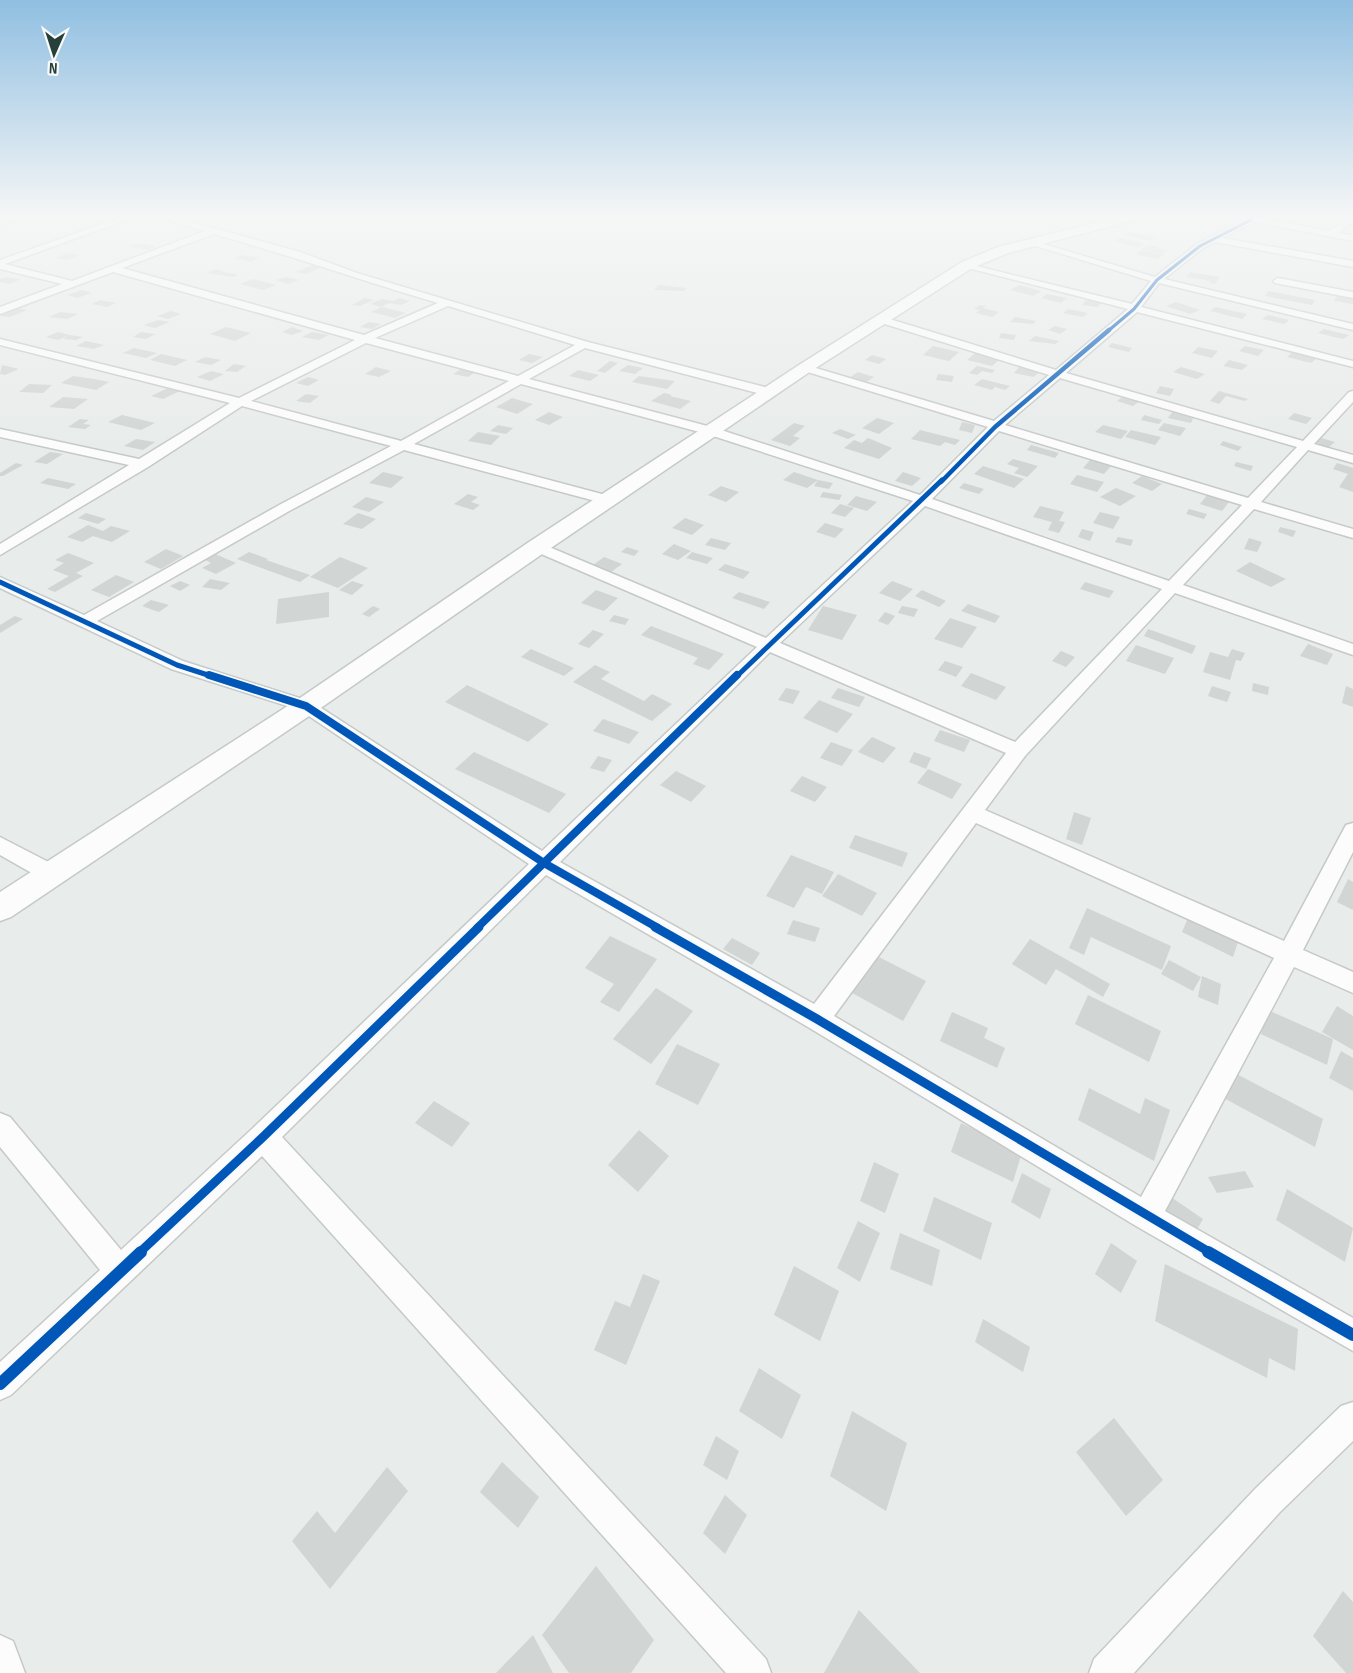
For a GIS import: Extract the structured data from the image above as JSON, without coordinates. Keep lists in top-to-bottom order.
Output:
{
  "north": "bottom"
}
